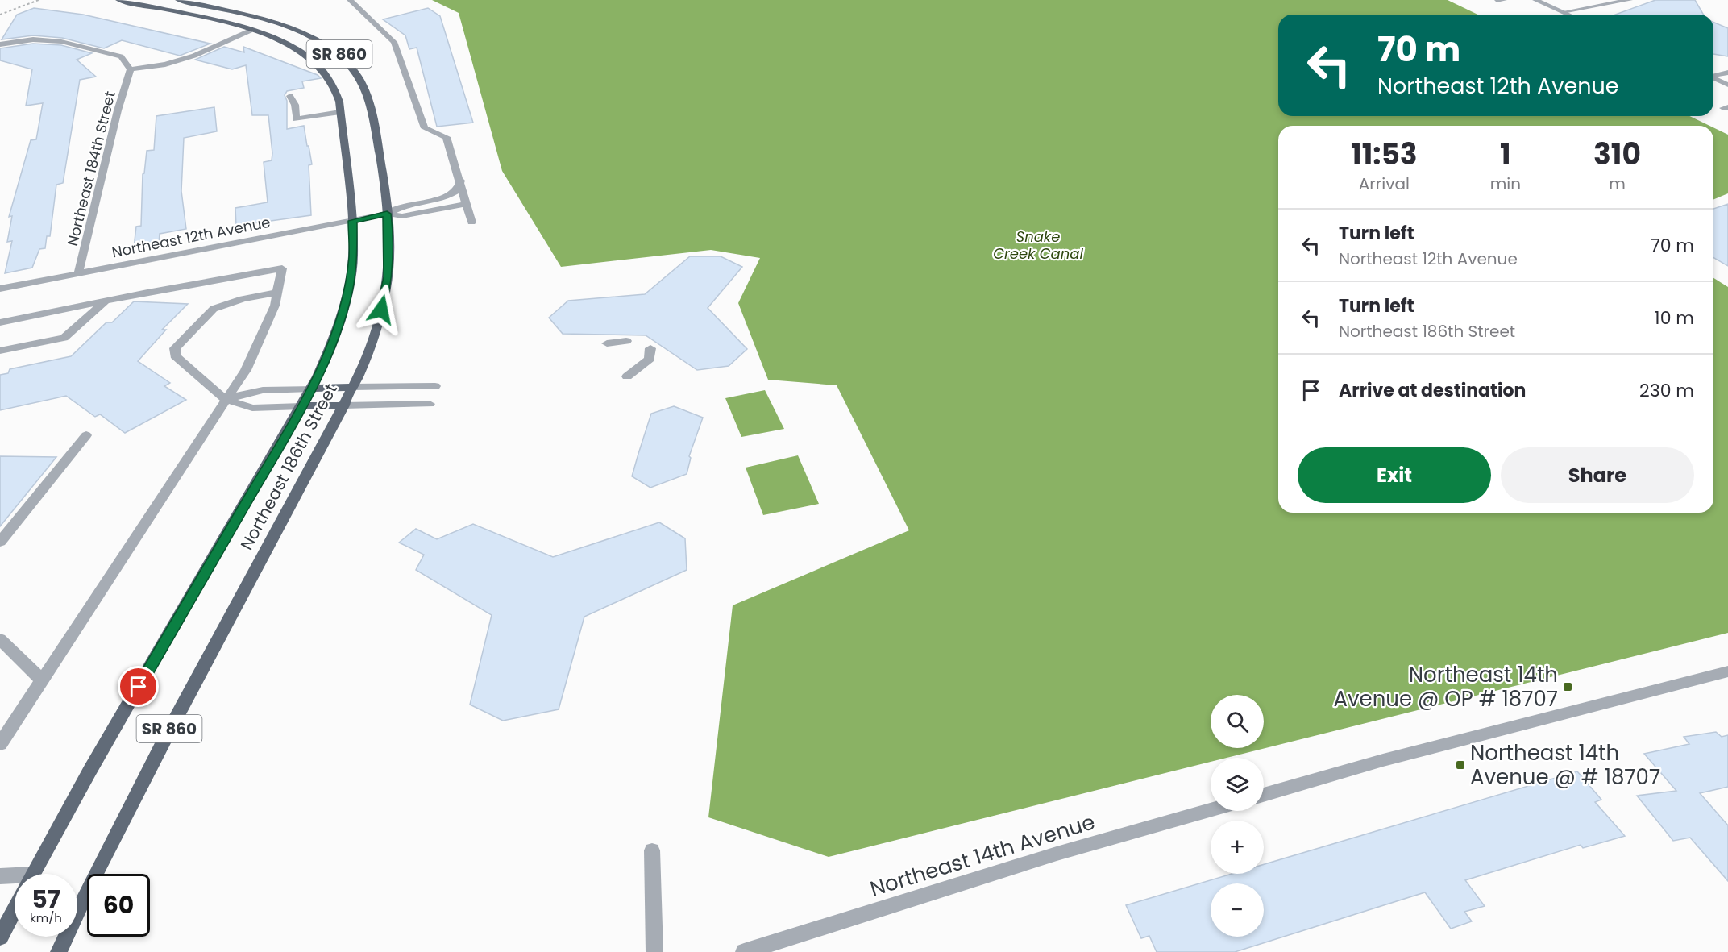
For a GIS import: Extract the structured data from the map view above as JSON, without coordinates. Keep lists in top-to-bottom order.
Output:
{
  "streets": {
    "main road": ["SR 860", "Northeast 186th Street"],
    "street": ["Northeast 184th Street", "Northeast 12th Avenue", "Northeast 14th Avenue"]
  },
  "crossings": [
    ["Northeast 184th Street", "Northeast 12th Avenue"],
    ["Northeast 12th Avenue", "Northeast 186th Street"]
  ],
  "water": ["Snake Creek Canal"],
  "places": {
    "transit": ["Northeast 14th Avenue @ OP # 18707", "Northeast 14th Avenue @ # 18707"]
  },
  "page": {
    "turn": ["70 m", "Northeast 12th Avenue"],
    "eta": [
      "11:53",
      "Arrival",
      "1",
      "min",
      "310",
      "m"
    ],
    "list": [
      {
        "name": "Turn left",
        "note": "Northeast 12th Avenue",
        "value": "70 m"
      },
      {
        "name": "Turn left",
        "note": "Northeast 186th Street",
        "value": "10 m"
      },
      {
        "name": "Arrive at destination",
        "value": "230 m"
      }
    ],
    "buttons": ["Exit", "Share"],
    "map_buttons": ["+", "−"],
    "speed": "57 km/h",
    "limit": "60"
  }
}
